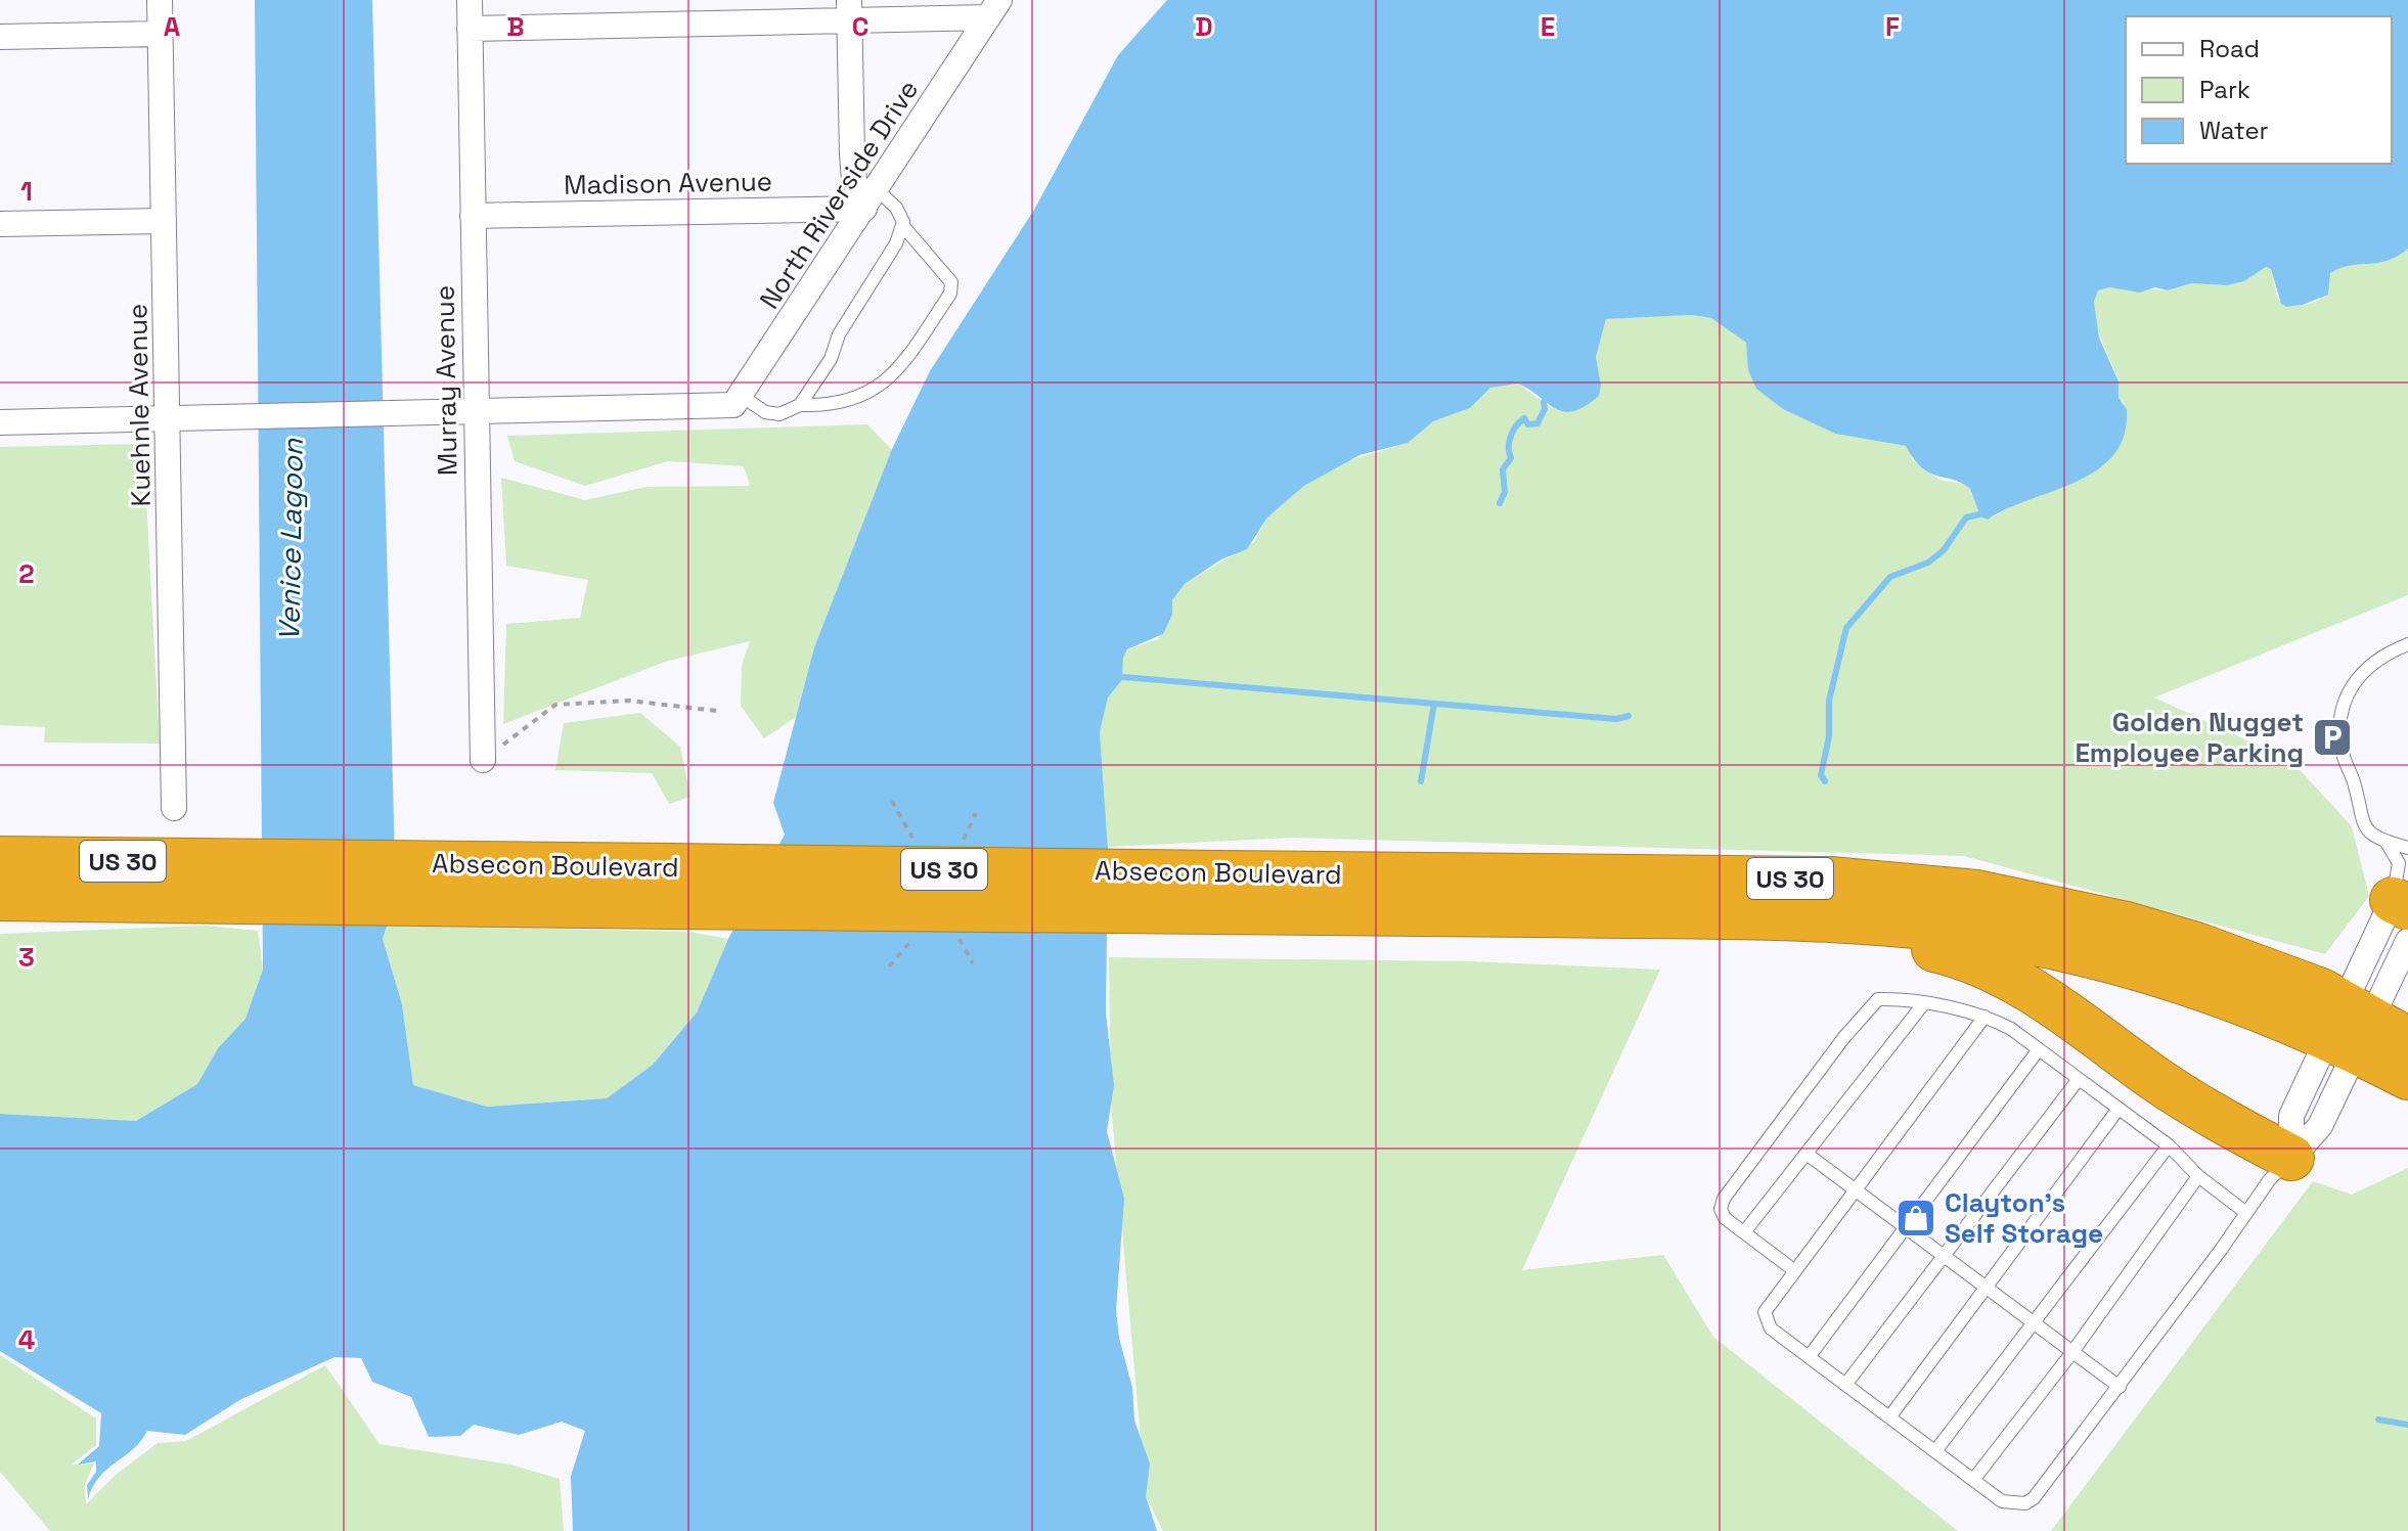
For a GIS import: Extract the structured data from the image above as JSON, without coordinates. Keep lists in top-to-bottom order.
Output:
{
  "streets": {
    "highway": ["US 30", "Absecon Boulevard"],
    "street": [
      "Madison Avenue",
      "North Riverside Drive",
      "Murray Avenue",
      "Kuehnle Avenue"
    ]
  },
  "crossings": [
    ["Madison Avenue", "North Riverside Drive"],
    ["Madison Avenue", "Murray Avenue"]
  ],
  "water": ["Venice Lagoon"],
  "places": {
    "parking": ["Golden Nugget Employee Parking"],
    "shop": ["Clayton's Self Storage"]
  },
  "legend": ["Road", "Park", "Water"],
  "grid": {
    "columns": [
      "A",
      "B",
      "C",
      "D",
      "E",
      "F"
    ],
    "rows": [
      "1",
      "2",
      "3",
      "4"
    ]
  }
}
